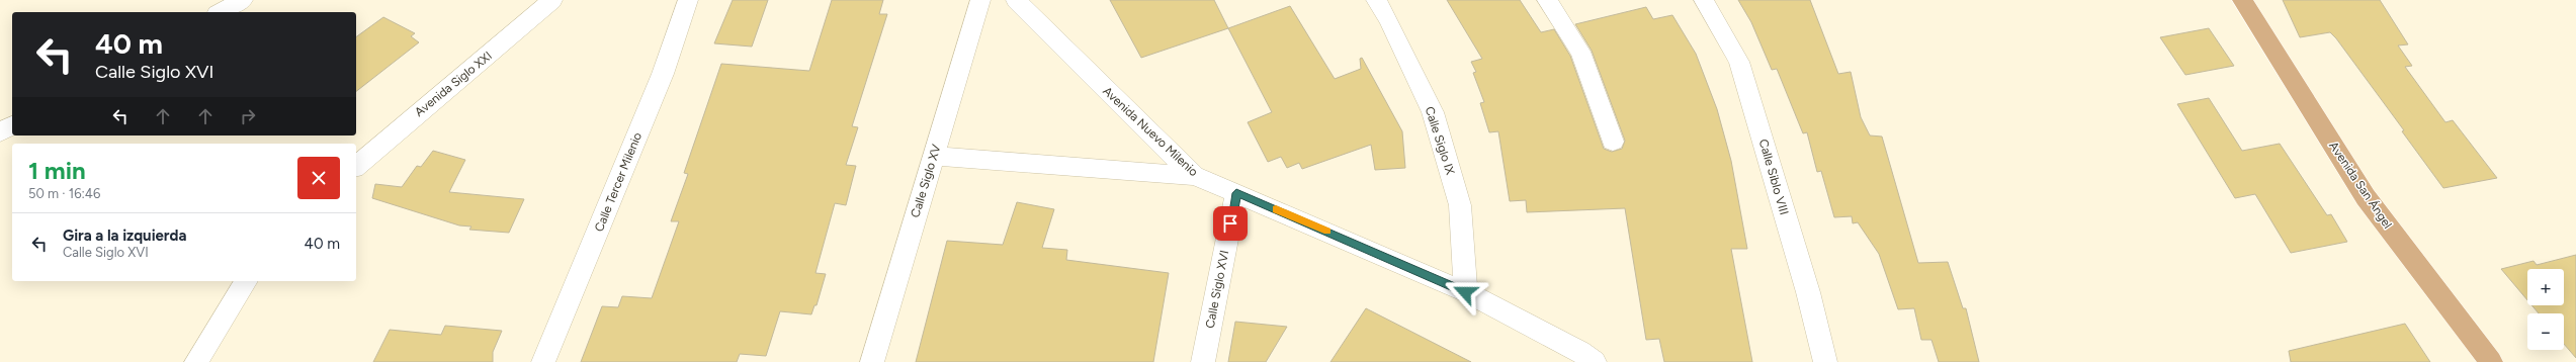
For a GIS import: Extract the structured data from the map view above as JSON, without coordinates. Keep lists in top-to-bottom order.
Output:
{
  "streets": {
    "main road": ["Avenida San Ángel"],
    "street": [
      "Avenida Siglo XXI",
      "Avenida Nuevo Milenio",
      "Calle Siglo IX",
      "Calle Siblo VIII",
      "Calle Siglo XV",
      "Calle Tercer Milenio",
      "Calle Siglo XVI"
    ]
  },
  "crossings": [
    ["Avenida Nuevo Milenio", "Calle Siglo IX"],
    ["Avenida Nuevo Milenio", "Calle Siglo XVI"]
  ],
  "page": {
    "turn": ["40 m", "Calle Siglo XVI"],
    "heading": ["1 min", "50 m · 16:46"],
    "list": [
      {
        "name": "Gira a la izquierda",
        "note": "Calle Siglo XVI",
        "value": "40 m"
      }
    ],
    "map_buttons": ["+", "−"]
  }
}
